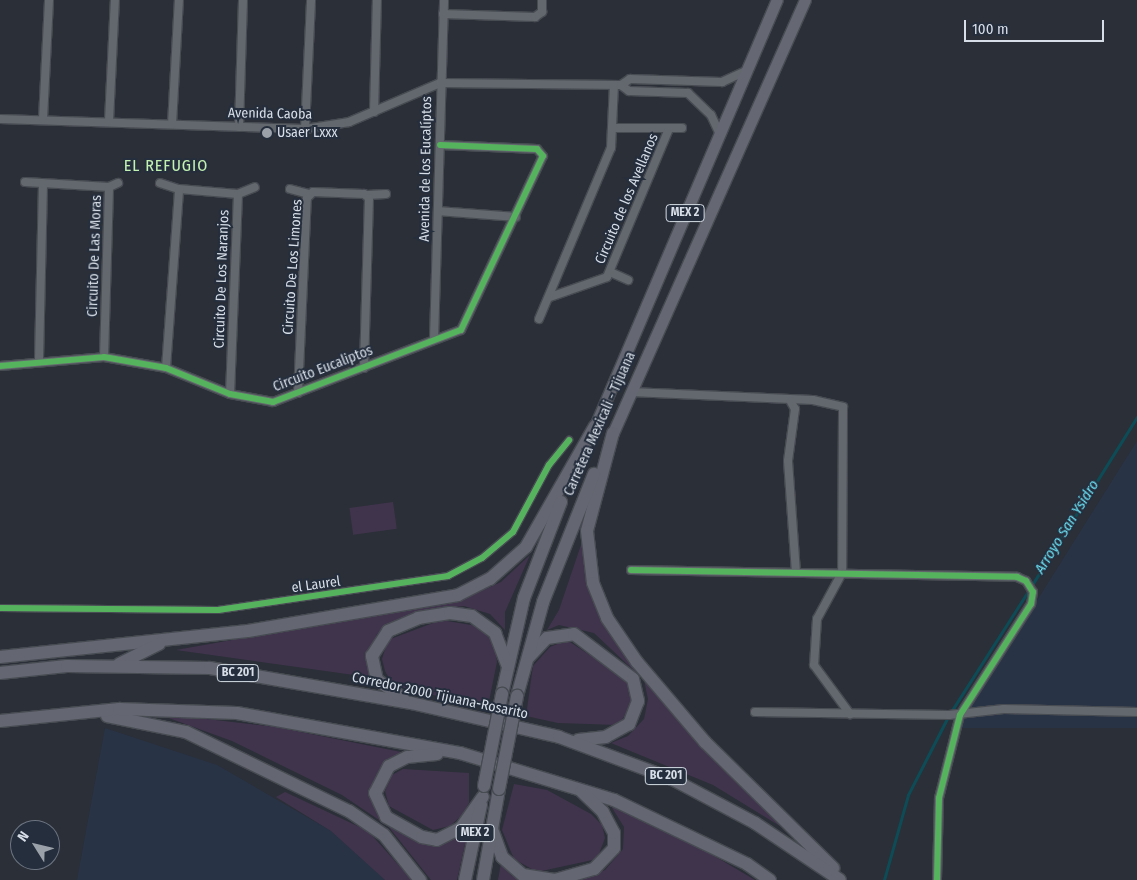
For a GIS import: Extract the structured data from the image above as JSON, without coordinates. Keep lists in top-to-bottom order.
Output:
{
  "streets": {
    "highway": [
      "MEX 2",
      "Carretera Mexicali - Tijuana",
      "BC 201",
      "Corredor 2000 Tijuana-Rosarito"
    ],
    "street": [
      "Avenida Caoba",
      "Avenida de los Eucalíptos",
      "Circuito de los Avellanos",
      "Circuito De Las Moras",
      "Circuito De Los Limones",
      "Circuito De Los Naranjos",
      "Circuito Eucaliptos",
      "el Laurel"
    ]
  },
  "crossings": [
    ["Avenida Caoba", "Avenida de los Eucalíptos"],
    ["Avenida de los Eucalíptos", "Circuito Eucaliptos"],
    ["Circuito De Las Moras", "Circuito Eucaliptos"],
    ["Circuito De Los Limones", "Circuito Eucaliptos"],
    ["Circuito De Los Naranjos", "Circuito Eucaliptos"]
  ],
  "districts": ["EL REFUGIO"],
  "water": ["Arroyo San Ysidro"],
  "places": ["Usaer Lxxx"],
  "scale_bar": "100 m",
  "north": "top left"
}
